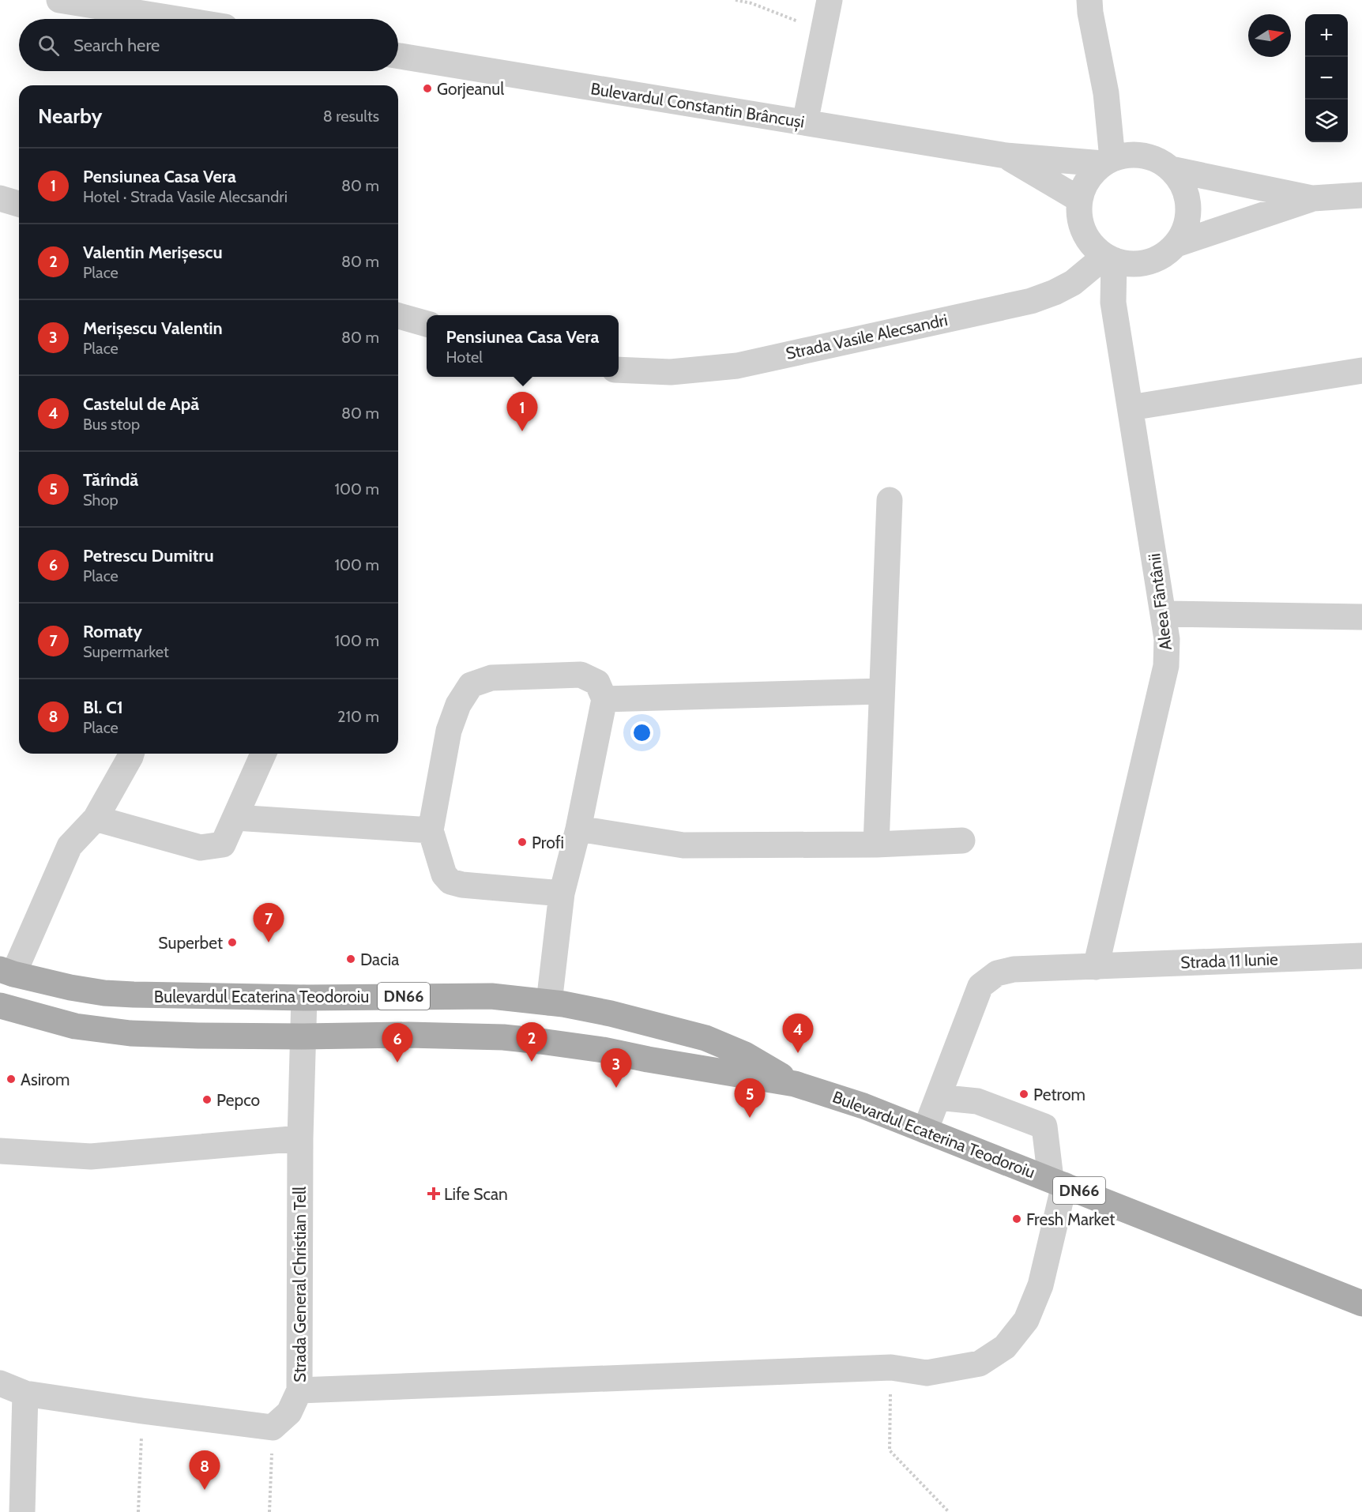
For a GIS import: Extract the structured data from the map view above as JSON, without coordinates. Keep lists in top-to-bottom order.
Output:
{
  "streets": {
    "main road": ["Bulevardul Ecaterina Teodoroiu", "DN66"],
    "street": [
      "Bulevardul Constantin Brâncuși",
      "Strada Vasile Alecsandri",
      "Aleea Fântânii",
      "Strada 11 Iunie",
      "Strada General Christian Tell"
    ]
  },
  "crossings": [
    ["Bulevardul Constantin Brâncuși", "Strada Vasile Alecsandri"],
    ["Bulevardul Constantin Brâncuși", "Aleea Fântânii"],
    ["Strada Vasile Alecsandri", "Aleea Fântânii"],
    ["Aleea Fântânii", "Strada 11 Iunie"],
    ["Strada 11 Iunie", "Bulevardul Ecaterina Teodoroiu"],
    ["Bulevardul Ecaterina Teodoroiu", "Strada General Christian Tell"]
  ],
  "places": {
    "other": [
      "Gorjeanul",
      "Profi",
      "Superbet",
      "Dacia",
      "Asirom",
      "Petrom",
      "Pepco",
      "Fresh Market"
    ],
    "health": ["Life Scan"]
  },
  "north": "right",
  "page": {
    "map_buttons": ["+", "−"],
    "search": "Search here",
    "heading": ["Nearby", "8 results"],
    "list": [
      {
        "mark": "1",
        "name": "Pensiunea Casa Vera",
        "note": "Hotel · Strada Vasile Alecsandri",
        "value": "80 m"
      },
      {
        "mark": "2",
        "name": "Valentin Merișescu",
        "note": "Place",
        "value": "80 m"
      },
      {
        "mark": "3",
        "name": "Merișescu Valentin",
        "note": "Place",
        "value": "80 m"
      },
      {
        "mark": "4",
        "name": "Castelul de Apă",
        "note": "Bus stop",
        "value": "80 m"
      },
      {
        "mark": "5",
        "name": "Tărîndă",
        "note": "Shop",
        "value": "100 m"
      },
      {
        "mark": "6",
        "name": "Petrescu Dumitru",
        "note": "Place",
        "value": "100 m"
      },
      {
        "mark": "7",
        "name": "Romaty",
        "note": "Supermarket",
        "value": "100 m"
      },
      {
        "mark": "8",
        "name": "Bl. C1",
        "note": "Place",
        "value": "210 m"
      }
    ],
    "popup": ["Pensiunea Casa Vera", "Hotel"],
    "pins": [
      "1",
      "7",
      "4",
      "2",
      "6",
      "3",
      "5",
      "8"
    ]
  }
}
